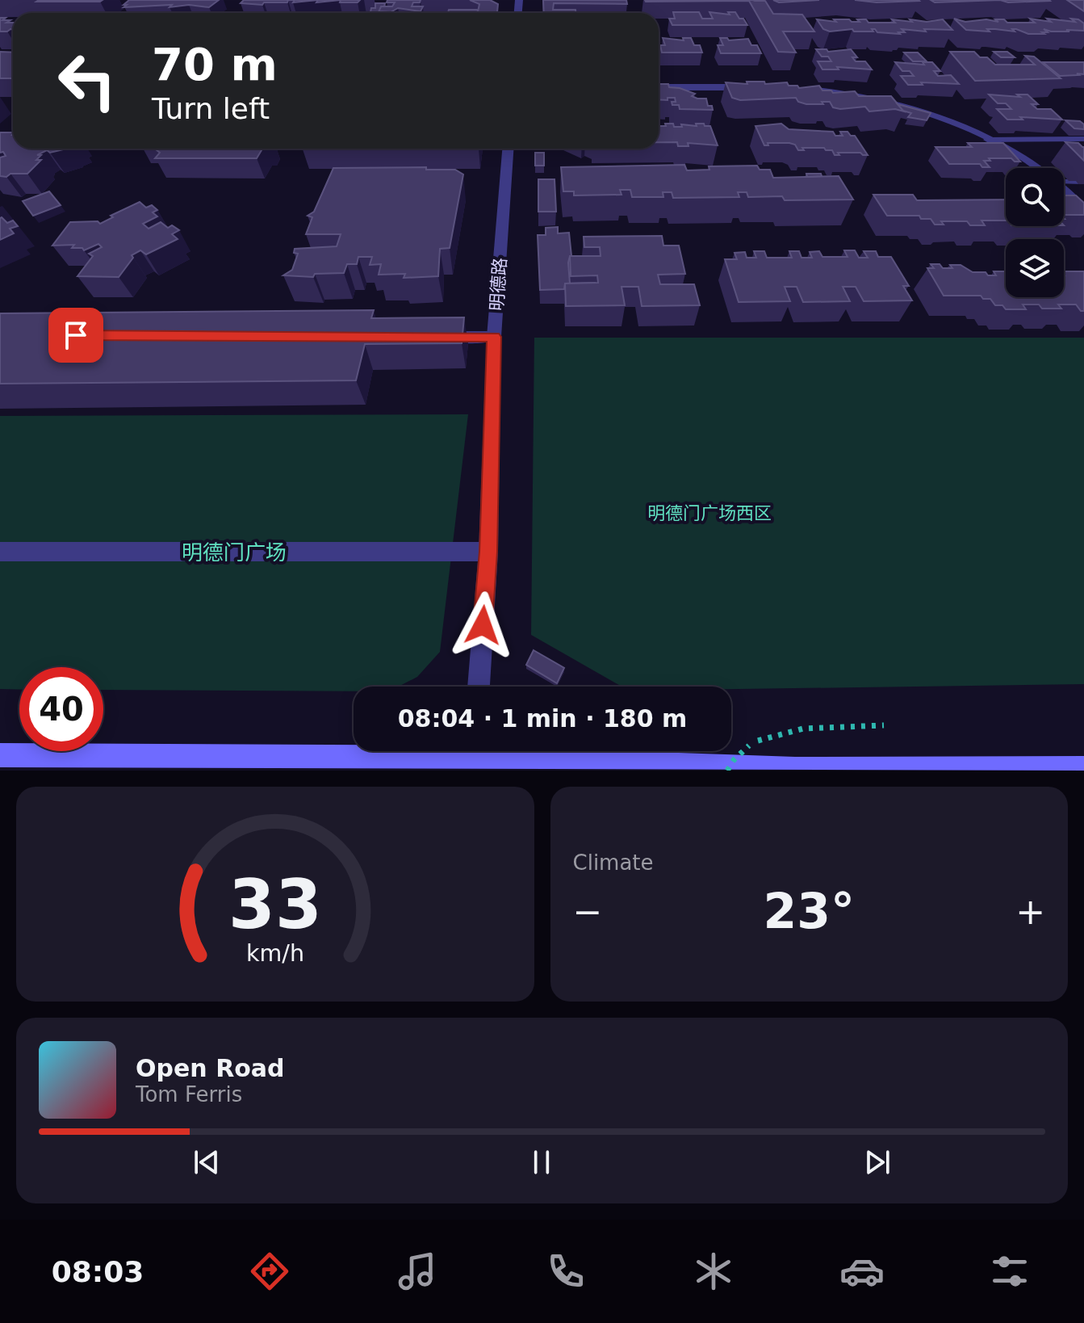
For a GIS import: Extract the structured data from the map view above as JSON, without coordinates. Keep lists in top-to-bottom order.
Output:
{
  "streets": {
    "street": ["明德路"]
  },
  "parks": ["明德门广场西区", "明德门广场"],
  "page": {
    "turn": ["70 m", "Turn left"],
    "limit": "40",
    "trip": "08:04 · 1 min · 180 m",
    "tile": "Climate",
    "heat": ["−", "23°", "+"],
    "song": ["Open Road", "Tom Ferris"],
    "tabs": "08:03",
    "gauge": ["33", "km/h"]
  }
}
